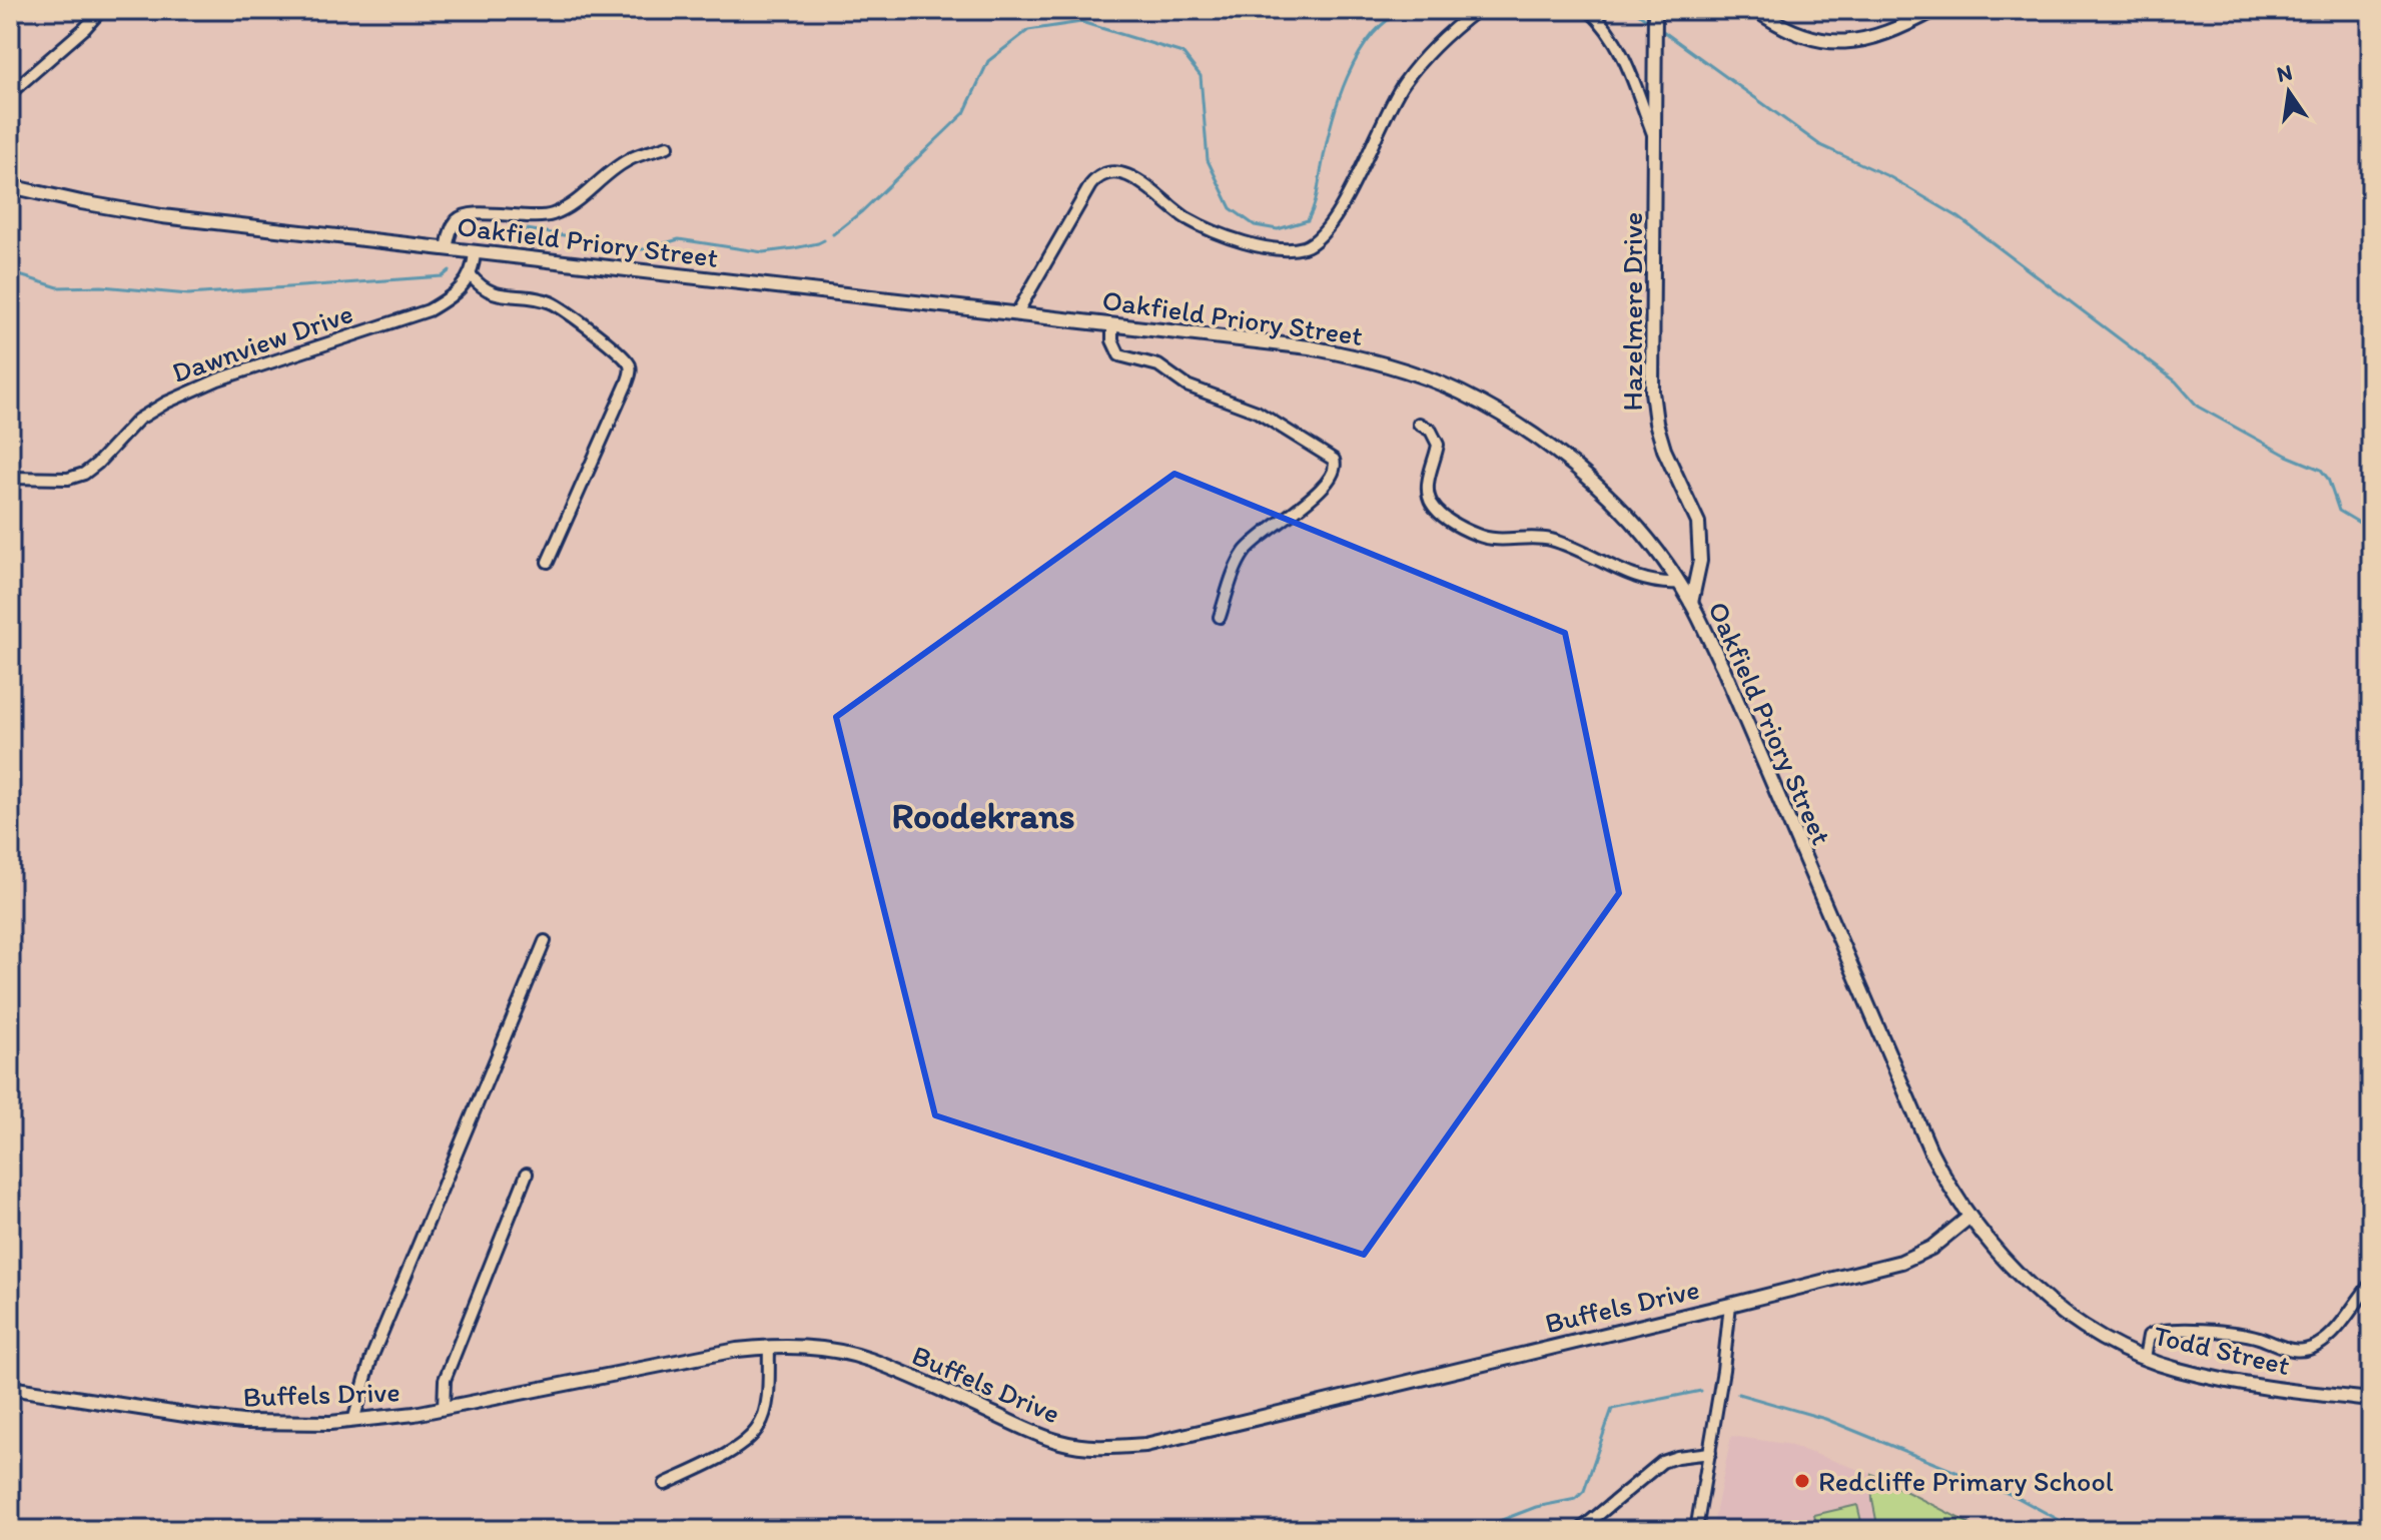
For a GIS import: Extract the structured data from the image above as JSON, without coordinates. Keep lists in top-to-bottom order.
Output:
{
  "streets": {
    "street": [
      "Oakfield Priory Street",
      "Hazelmere Drive",
      "Dawnview Drive",
      "Buffels Drive",
      "Todd Street"
    ]
  },
  "crossings": [
    ["Oakfield Priory Street", "Hazelmere Drive"],
    ["Oakfield Priory Street", "Buffels Drive"],
    ["Oakfield Priory Street", "Todd Street"],
    ["Buffels Drive", "Todd Street"]
  ],
  "districts": ["Roodekrans"],
  "places": ["Redcliffe Primary School"],
  "north": "top"
}
